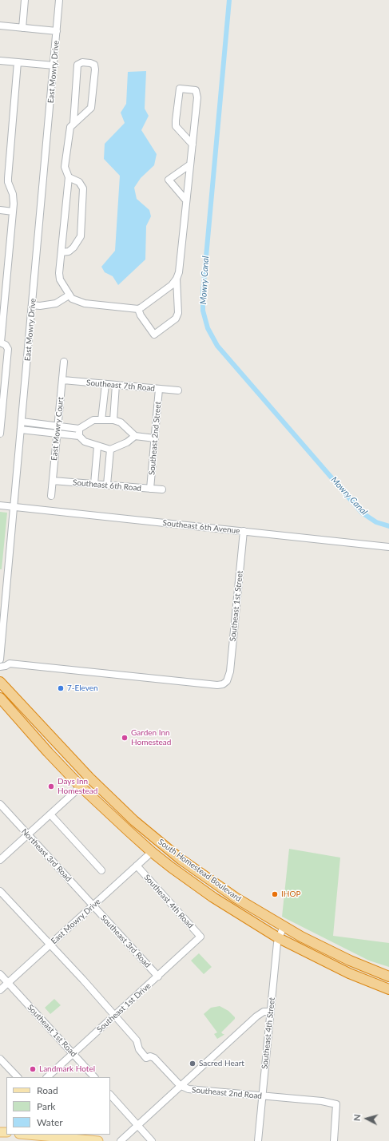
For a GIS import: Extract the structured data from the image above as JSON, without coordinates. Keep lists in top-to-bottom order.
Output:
{
  "streets": {
    "highway": ["South Homestead Boulevard"],
    "street": [
      "East Mowry Drive",
      "Southeast 7th Road",
      "East Mowry Court",
      "Southeast 2nd Street",
      "Southeast 6th Road",
      "Southeast 6th Avenue",
      "Southeast 1st Street",
      "Northeast 3rd Road",
      "Southeast 4th Road",
      "Southeast 3rd Road",
      "Southeast 1st Drive",
      "Southeast 1st Road",
      "Southeast 4th Street",
      "Southeast 2nd Road"
    ]
  },
  "crossings": [
    ["East Mowry Drive", "Southeast 6th Avenue"],
    ["East Mowry Drive", "Northeast 3rd Road"],
    ["East Mowry Drive", "South Homestead Boulevard"],
    ["East Mowry Drive", "Southeast 4th Road"],
    ["East Mowry Drive", "Southeast 3rd Road"],
    ["East Mowry Drive", "Southeast 1st Road"],
    ["Southeast 7th Road", "East Mowry Court"],
    ["Southeast 7th Road", "Southeast 2nd Street"],
    ["East Mowry Court", "Southeast 6th Road"],
    ["Southeast 2nd Street", "Southeast 6th Road"],
    ["Southeast 6th Avenue", "Southeast 1st Street"],
    ["Northeast 3rd Road", "Southeast 3rd Road"],
    ["South Homestead Boulevard", "Southeast 4th Street"],
    ["Southeast 4th Road", "Southeast 1st Drive"],
    ["Southeast 3rd Road", "Southeast 1st Drive"],
    ["Southeast 1st Drive", "Southeast 1st Road"],
    ["Southeast 4th Street", "Southeast 2nd Road"]
  ],
  "water": ["Mowry Canal"],
  "places": [
    "7-Eleven",
    "Garden Inn Homestead",
    "Days Inn Homestead",
    "IHOP",
    "Sacred Heart",
    "Landmark Hotel"
  ],
  "legend": ["Road", "Park", "Water"],
  "north": "left"
}
